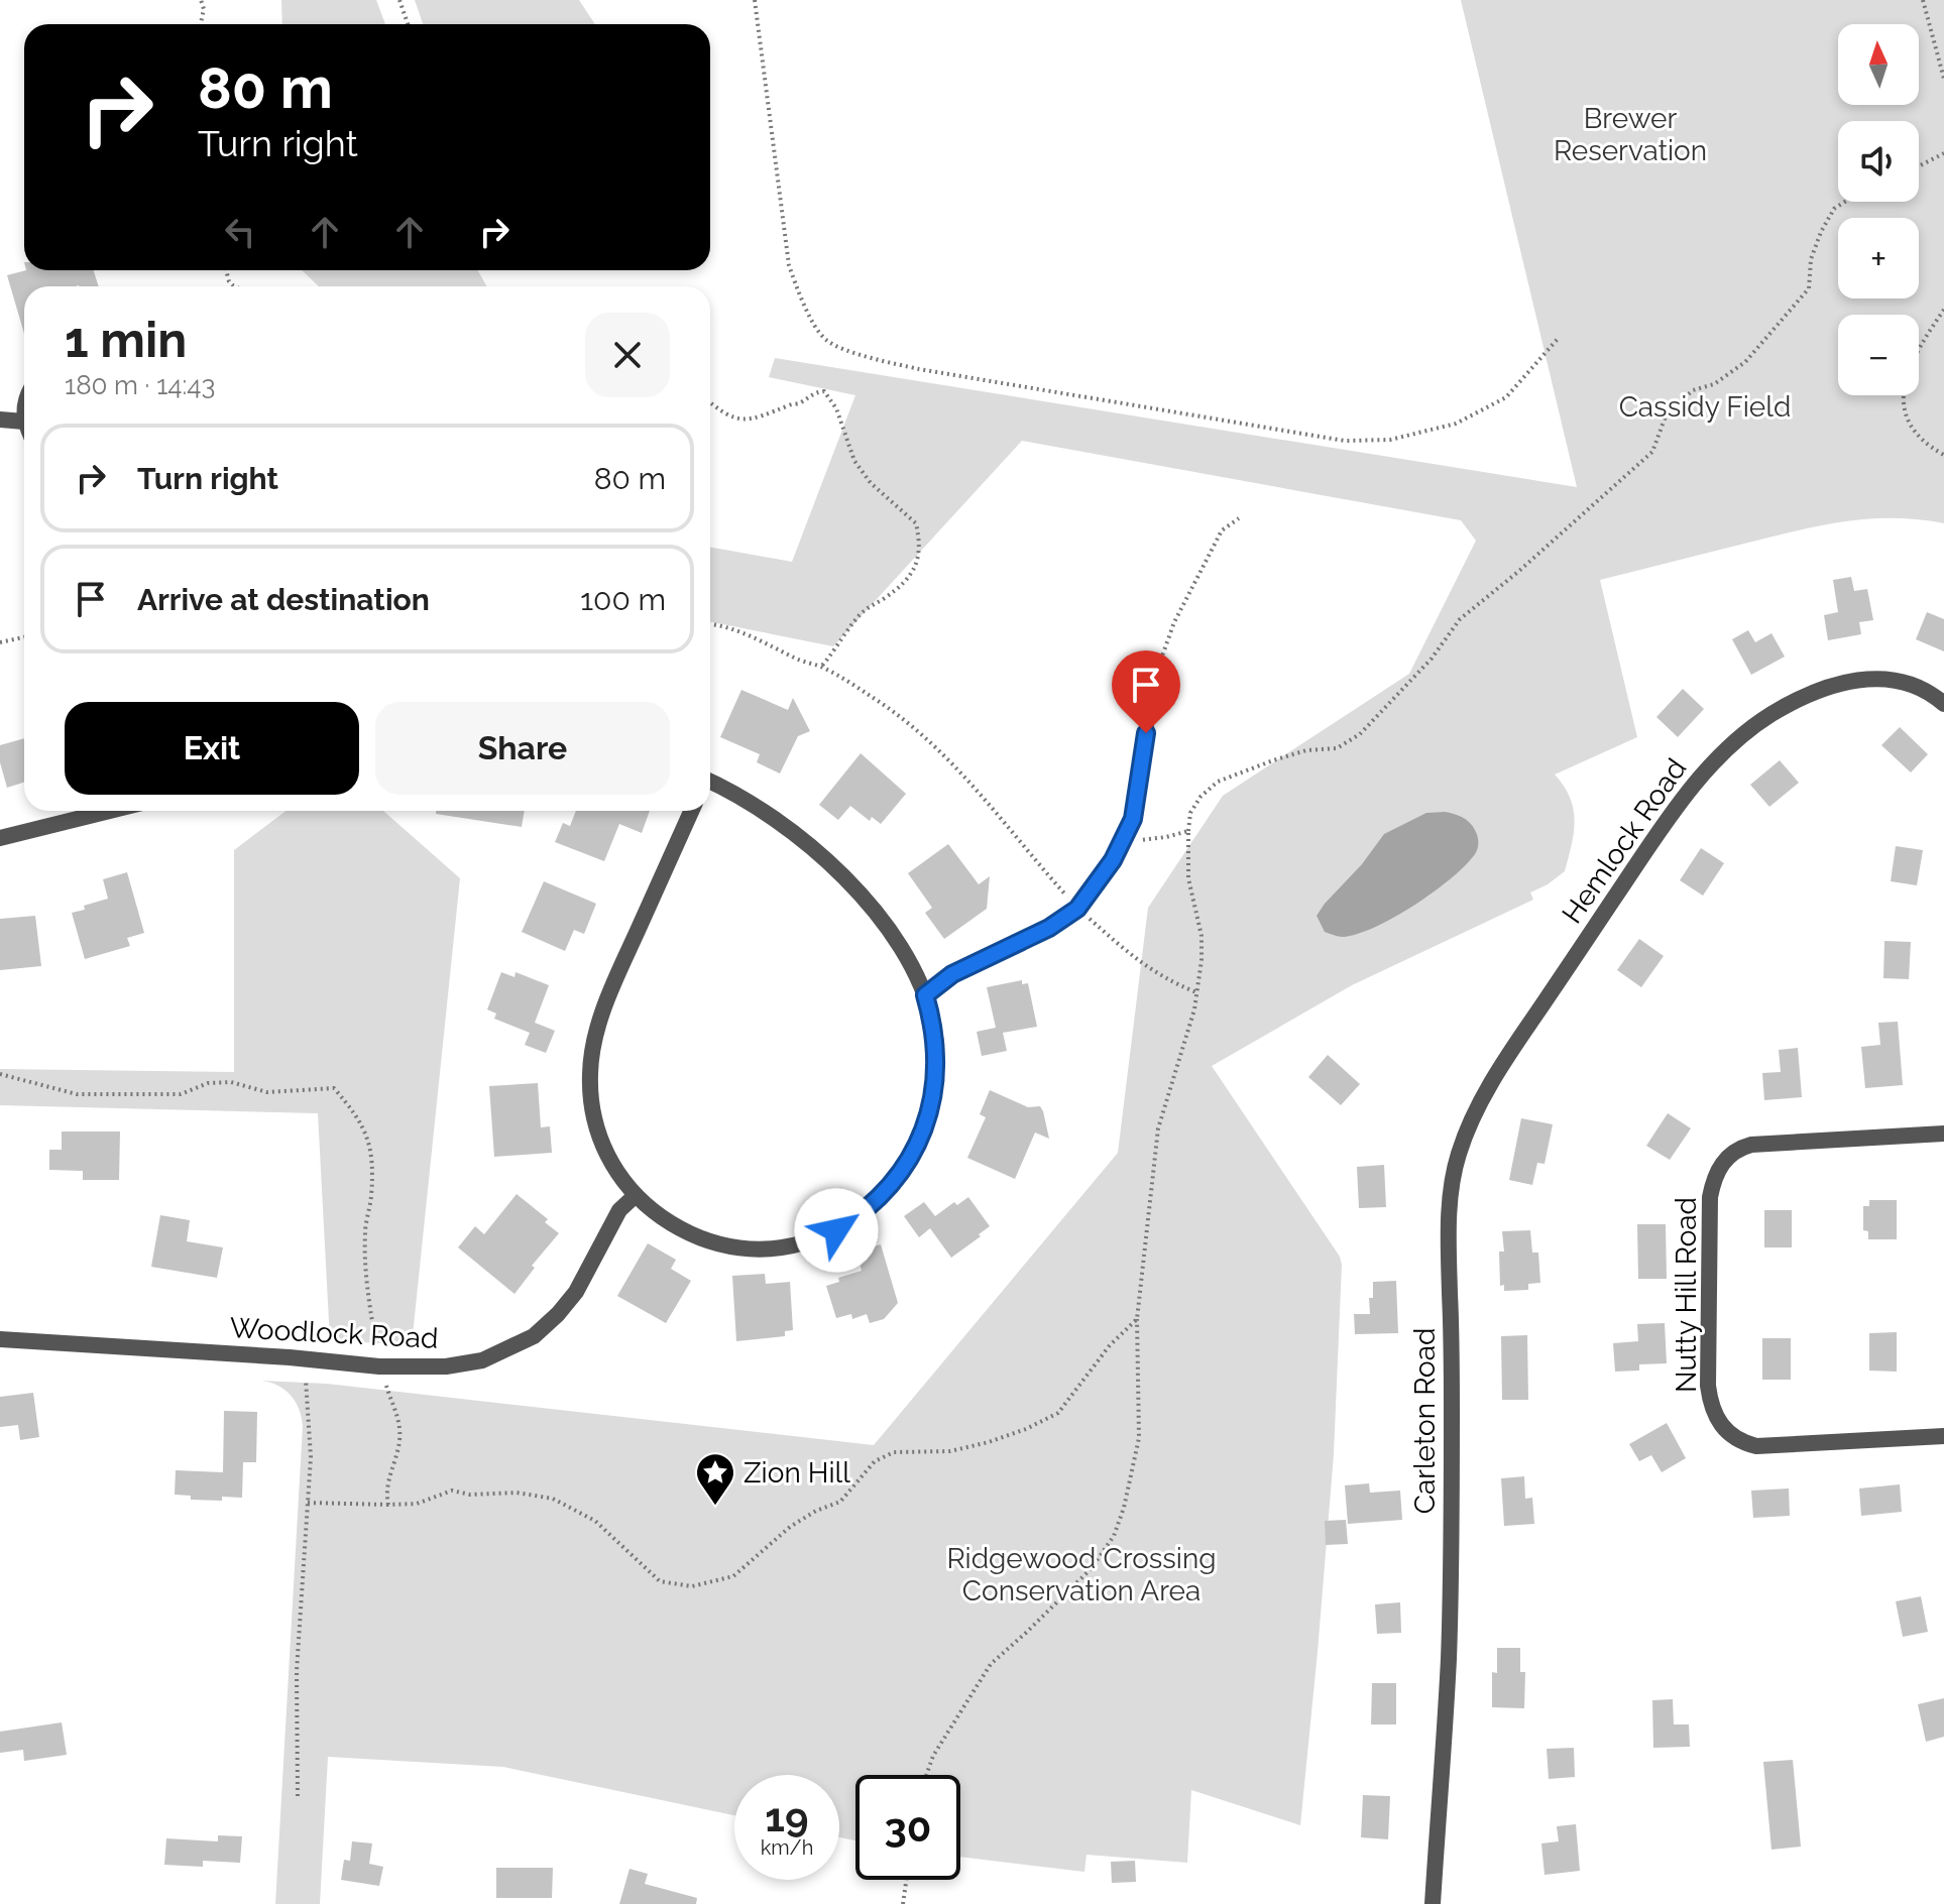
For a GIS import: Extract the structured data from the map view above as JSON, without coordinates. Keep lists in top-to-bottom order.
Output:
{
  "streets": {
    "street": [
      "Hemlock Road",
      "Nutty Hill Road",
      "Woodlock Road",
      "Carleton Road"
    ]
  },
  "crossings": [
    ["Hemlock Road", "Carleton Road"]
  ],
  "parks": ["Brewer Reservation", "Cassidy Field", "Ridgewood Crossing Conservation Area"],
  "places": {
    "place": ["Zion Hill"]
  },
  "north": "top",
  "page": {
    "map_buttons": ["+", "−"],
    "turn": ["80 m", "Turn right"],
    "heading": ["1 min", "180 m · 14:43"],
    "list": [
      {
        "name": "Turn right",
        "value": "80 m"
      },
      {
        "name": "Arrive at destination",
        "value": "100 m"
      }
    ],
    "buttons": ["Exit", "Share"],
    "speed": "19 km/h",
    "limit": "30"
  }
}
